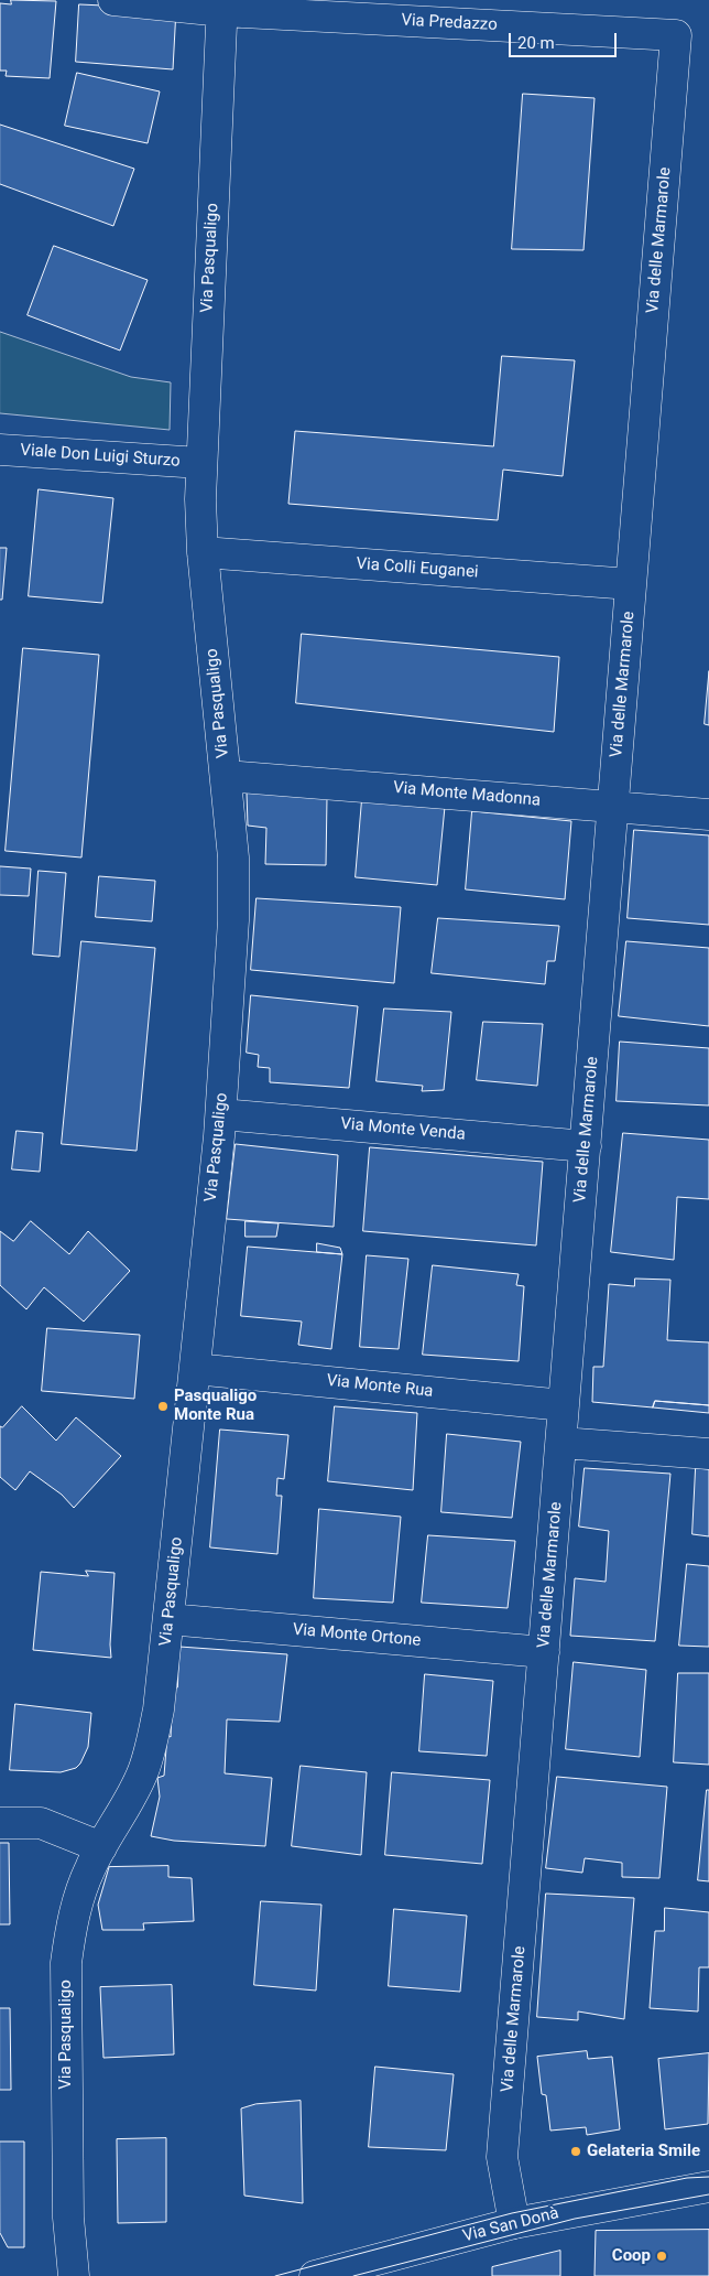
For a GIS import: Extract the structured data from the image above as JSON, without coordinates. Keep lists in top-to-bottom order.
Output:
{
  "streets": {
    "street": [
      "Via Predazzo",
      "Via delle Marmarole",
      "Via Pasqualigo",
      "Viale Don Luigi Sturzo",
      "Via Colli Euganei",
      "Via Monte Madonna",
      "Via Monte Venda",
      "Via Monte Rua",
      "Via Monte Ortone",
      "Via San Donà"
    ]
  },
  "crossings": [
    ["Via Predazzo", "Via delle Marmarole"],
    ["Via Predazzo", "Via Pasqualigo"],
    ["Via delle Marmarole", "Via Colli Euganei"],
    ["Via delle Marmarole", "Via Monte Madonna"],
    ["Via delle Marmarole", "Via Monte Venda"],
    ["Via delle Marmarole", "Via Monte Rua"],
    ["Via delle Marmarole", "Via Monte Ortone"],
    ["Via delle Marmarole", "Via San Donà"],
    ["Via Pasqualigo", "Viale Don Luigi Sturzo"],
    ["Via Pasqualigo", "Via Colli Euganei"],
    ["Via Pasqualigo", "Via Monte Madonna"],
    ["Via Pasqualigo", "Via Monte Venda"],
    ["Via Pasqualigo", "Via Monte Rua"],
    ["Via Pasqualigo", "Via Monte Ortone"]
  ],
  "places": ["Pasqualigo Monte Rua", "Gelateria Smile", "Coop"],
  "scale_bar": "20 m"
}
